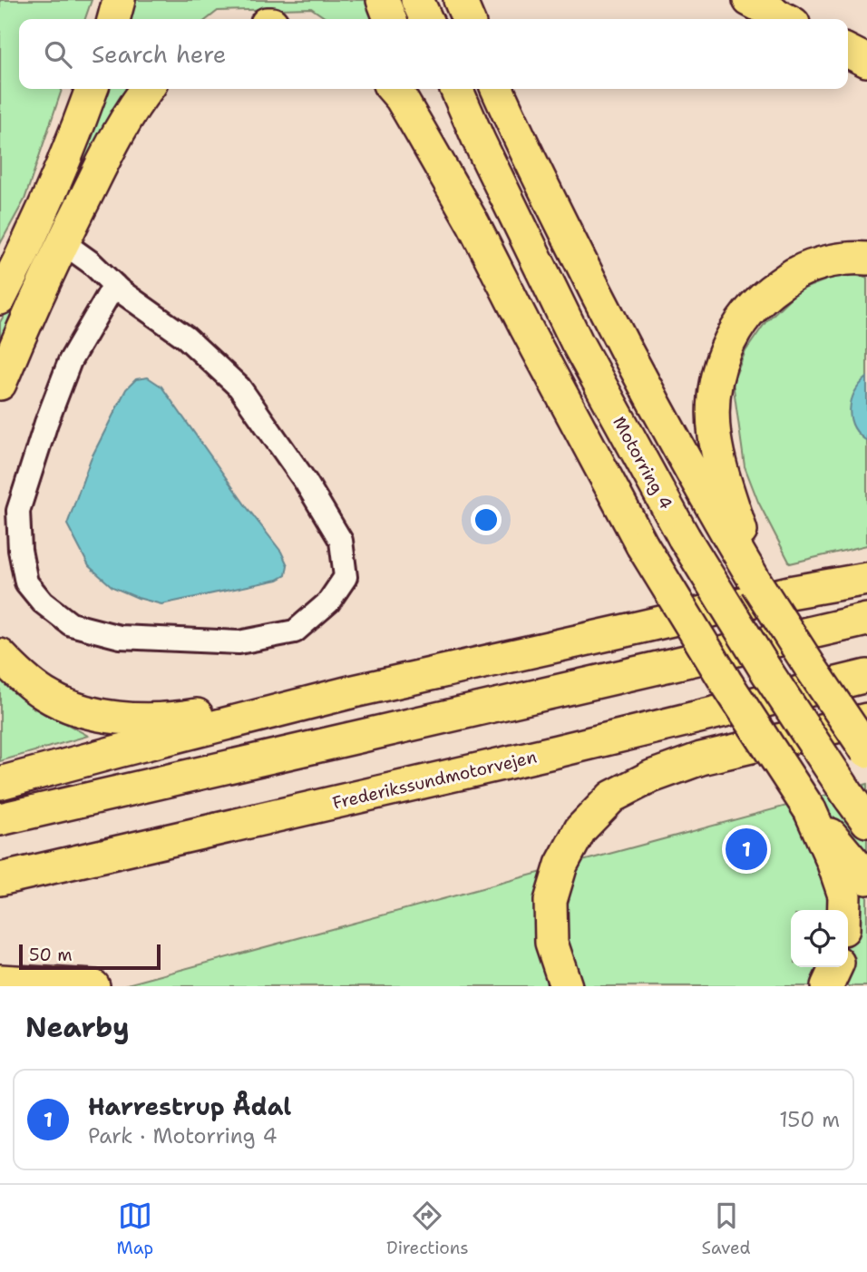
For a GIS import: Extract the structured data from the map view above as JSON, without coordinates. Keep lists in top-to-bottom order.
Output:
{
  "streets": {
    "highway": ["Motorring 4", "Frederikssundmotorvejen"]
  },
  "scale_bar": "50 m",
  "page": {
    "search": "Search here",
    "pins": "1",
    "scale": "50 m",
    "heading": "Nearby",
    "list": [
      {
        "mark": "1",
        "name": "Harrestrup Ådal",
        "note": "Park · Motorring 4",
        "value": "150 m"
      }
    ],
    "nav": ["Map", "Directions", "Saved"]
  }
}
